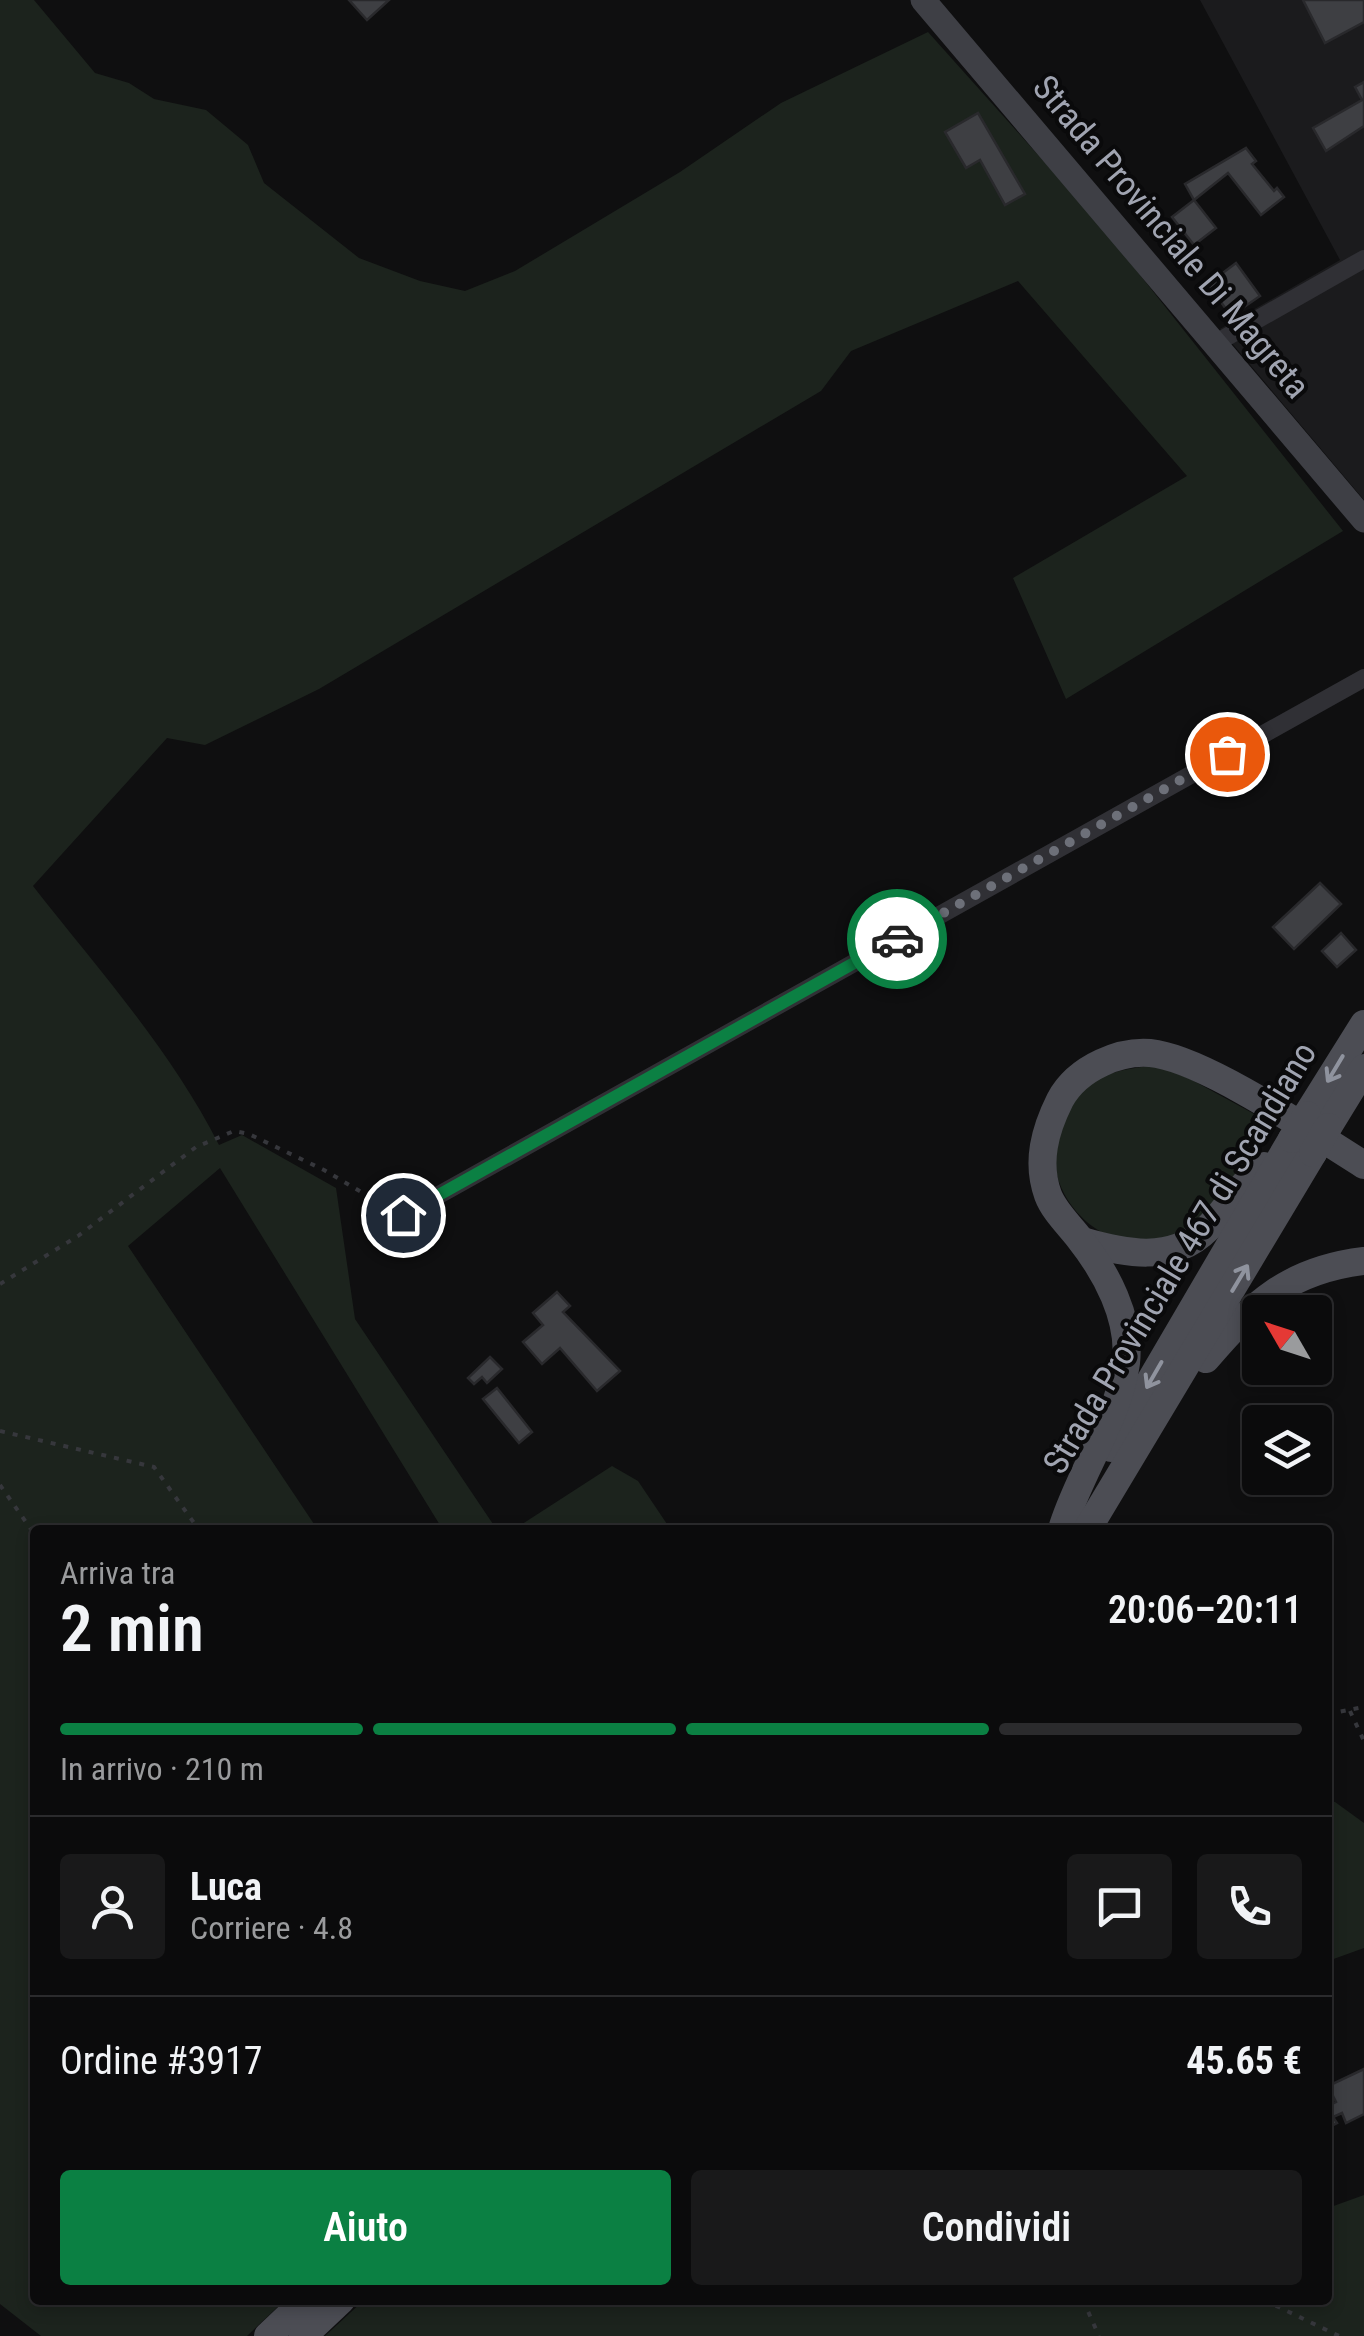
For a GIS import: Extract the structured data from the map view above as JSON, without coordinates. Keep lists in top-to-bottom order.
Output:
{
  "streets": {
    "main road": ["Strada Provinciale Di Magreta", "Strada Provinciale 467 di Scandiano"]
  },
  "north": "top left",
  "page": {
    "heading": ["2 min", "Arriva tra", "20:06–20:11"],
    "panel": [
      "Luca",
      "Corriere · 4.8",
      "Ordine #3917",
      "45.65 €"
    ],
    "bar": "In arrivo · 210 m",
    "buttons": ["Aiuto", "Condividi"]
  }
}
